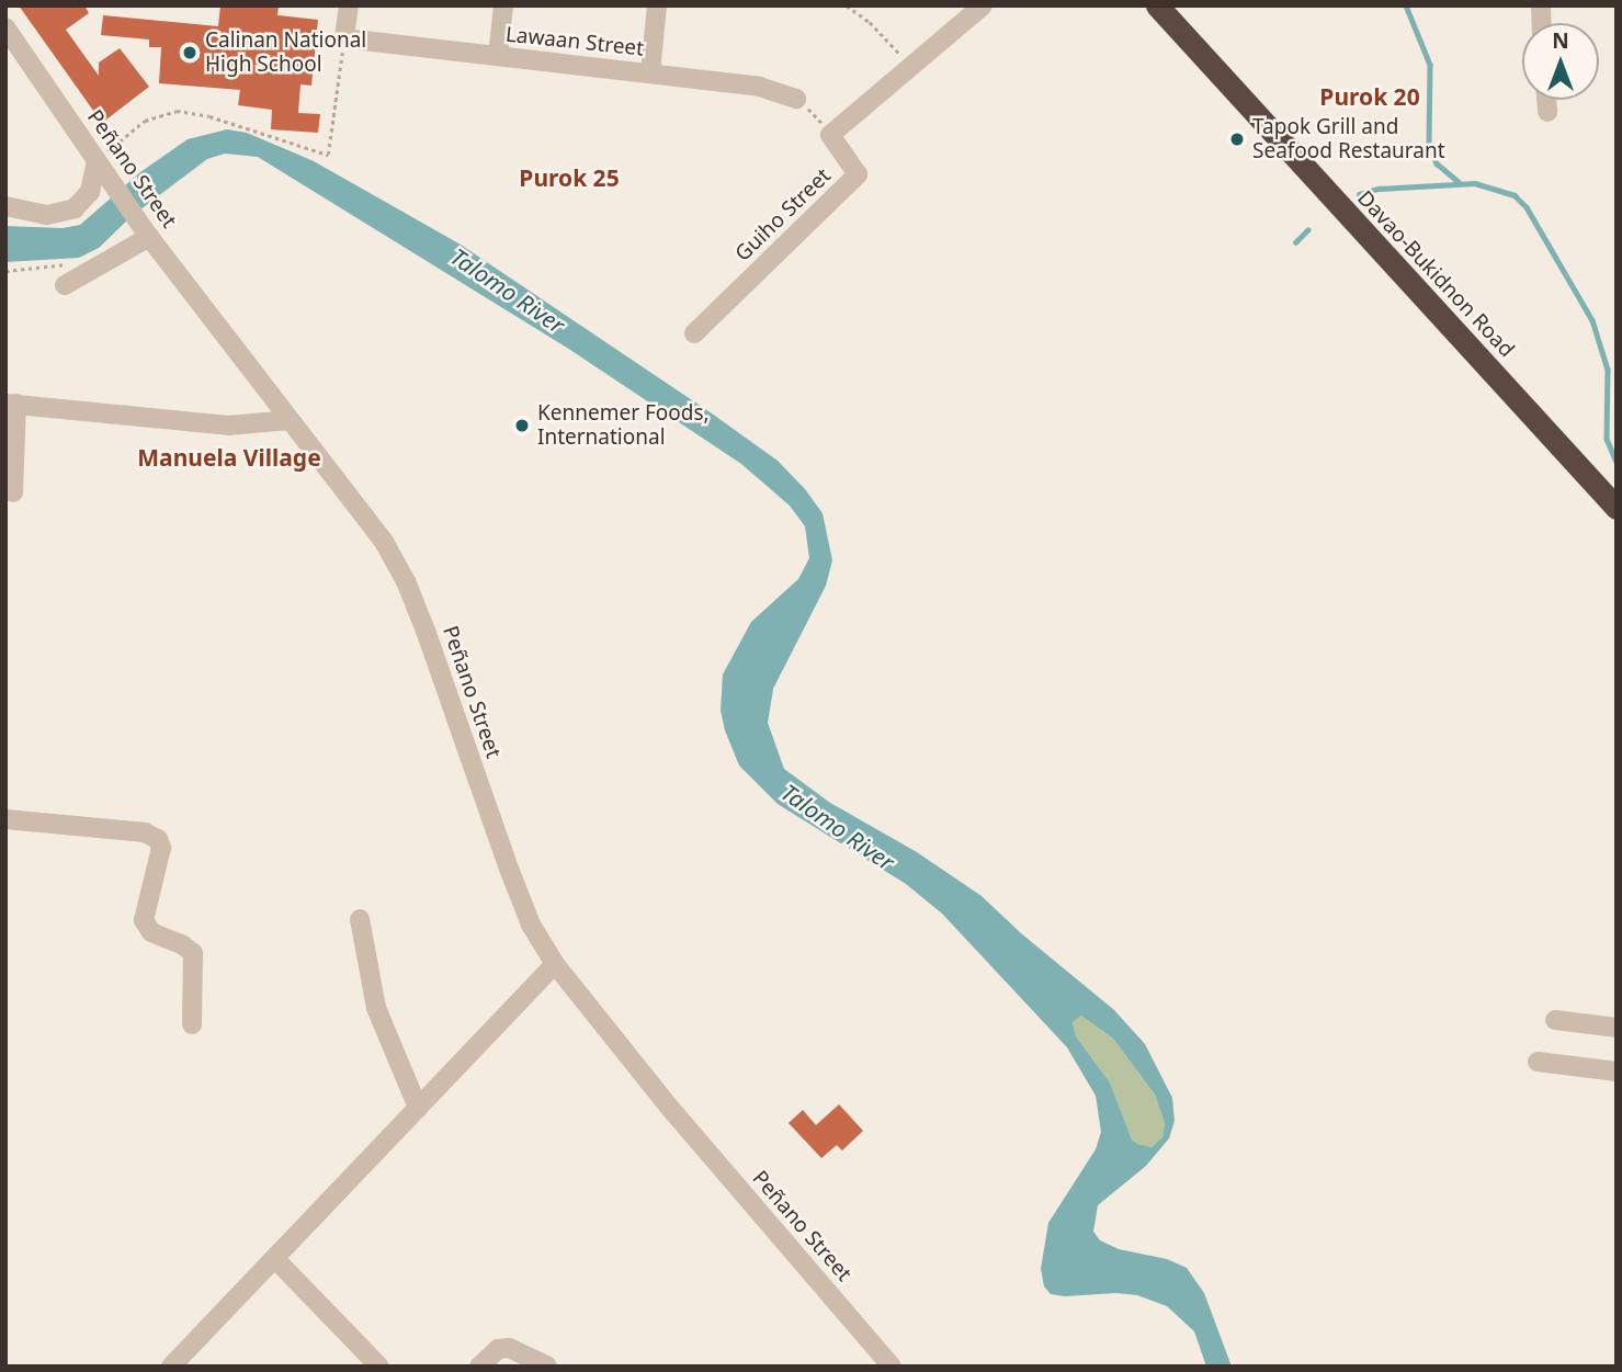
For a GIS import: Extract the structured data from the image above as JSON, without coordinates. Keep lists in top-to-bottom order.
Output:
{
  "streets": {
    "highway": ["Davao-Bukidnon Road"],
    "street": ["Lawaan Street", "Peñano Street", "Guiho Street"]
  },
  "districts": ["Purok 20", "Purok 25", "Manuela Village"],
  "water": ["Talomo River"],
  "places": ["Calinan National High School", "Tapok Grill and Seafood Restaurant", "Kennemer Foods, International"],
  "north": "top"
}
